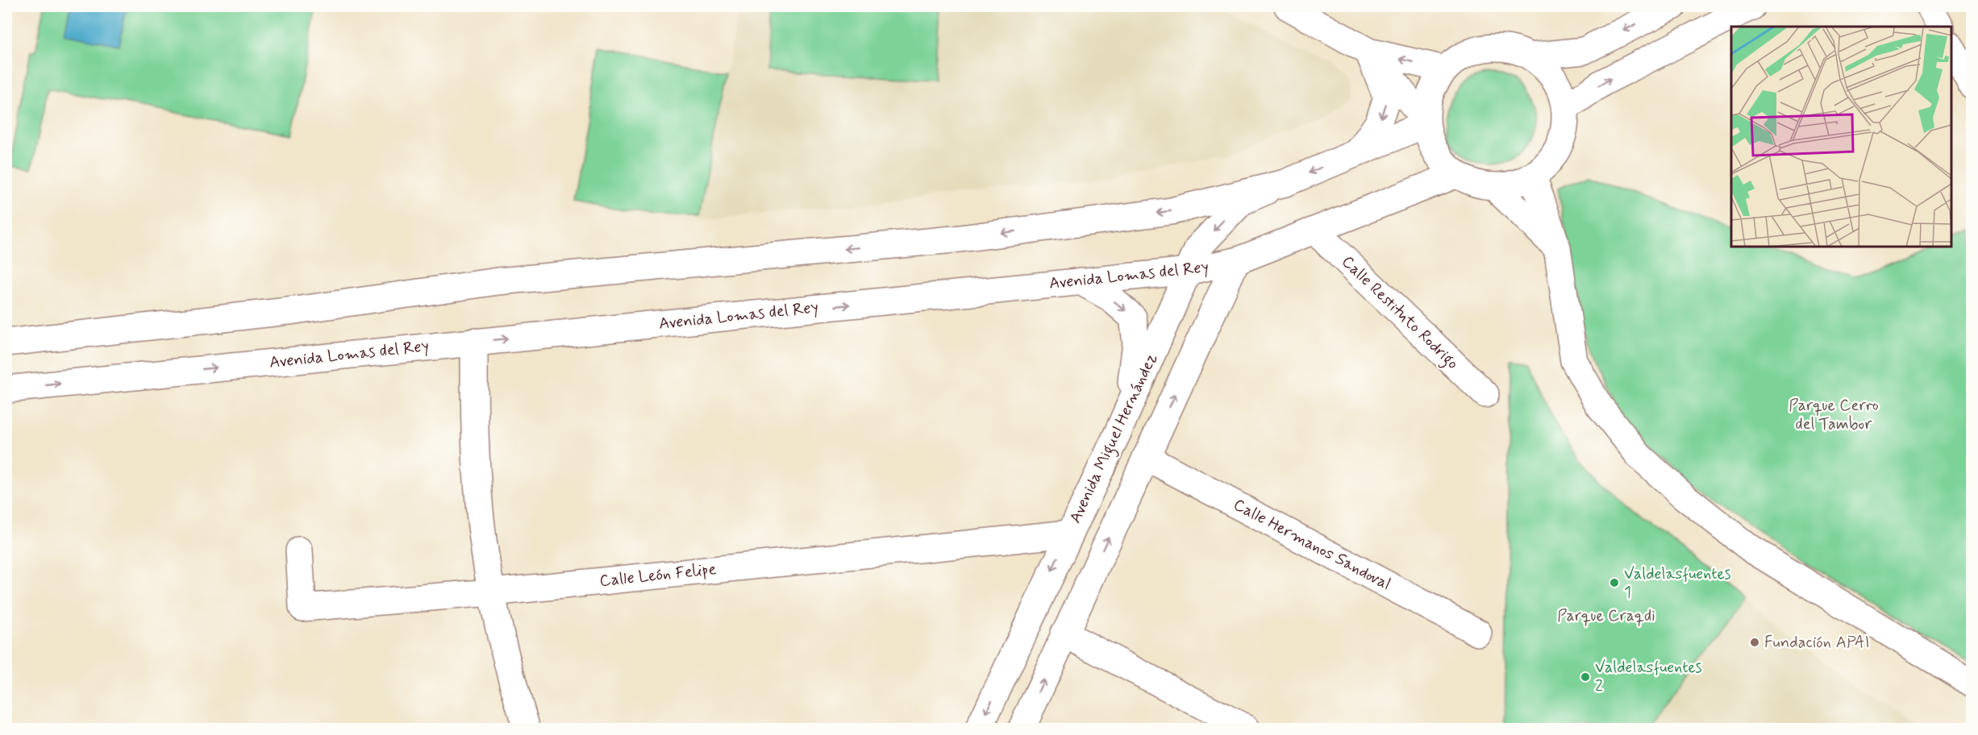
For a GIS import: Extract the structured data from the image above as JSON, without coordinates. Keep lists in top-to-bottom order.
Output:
{
  "streets": {
    "street": [
      "Avenida Lomas del Rey",
      "Calle Restituto Rodrigo",
      "Avenida Miguel Hernández",
      "Calle Hermanos Sandoval",
      "Calle León Felipe"
    ]
  },
  "crossings": [
    ["Avenida Lomas del Rey", "Calle Restituto Rodrigo"],
    ["Avenida Lomas del Rey", "Avenida Miguel Hernández"],
    ["Avenida Miguel Hernández", "Calle León Felipe"]
  ],
  "parks": ["Parque Cerro del Tambor", "Parque Craqdi"],
  "places": ["Valdelasfuentes 1", "Fundación APAI", "Valdelasfuentes 2"]
}
